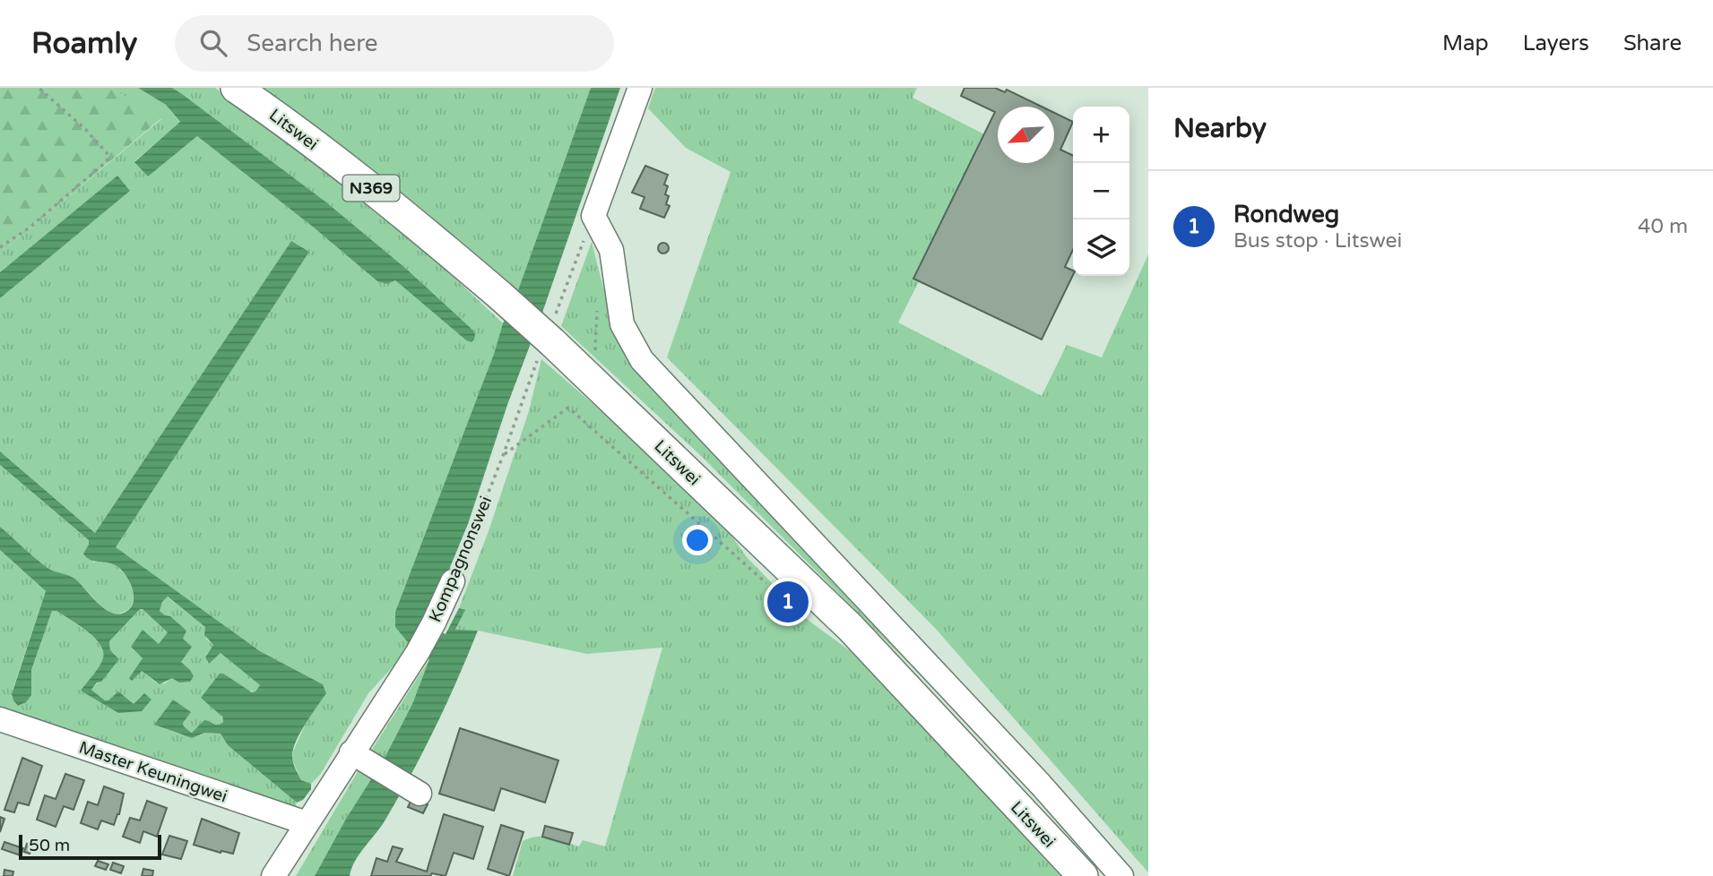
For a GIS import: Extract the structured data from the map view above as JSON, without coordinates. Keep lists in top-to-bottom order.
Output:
{
  "streets": {
    "main road": ["Litswei", "N369"],
    "street": ["Kompagnonswei", "Master Keuningwei"]
  },
  "crossings": [
    ["Litswei", "Kompagnonswei"],
    ["Kompagnonswei", "Master Keuningwei"]
  ],
  "scale_bar": "50 m",
  "north": "bottom left",
  "page": {
    "header": "Roamly",
    "search": "Search here",
    "nav": ["Map", "Layers", "Share"],
    "heading": "Nearby",
    "map_buttons": ["+", "−"],
    "list": [
      {
        "mark": "1",
        "name": "Rondweg",
        "note": "Bus stop · Litswei",
        "value": "40 m"
      }
    ],
    "pins": "1",
    "scale": "50 m"
  }
}
